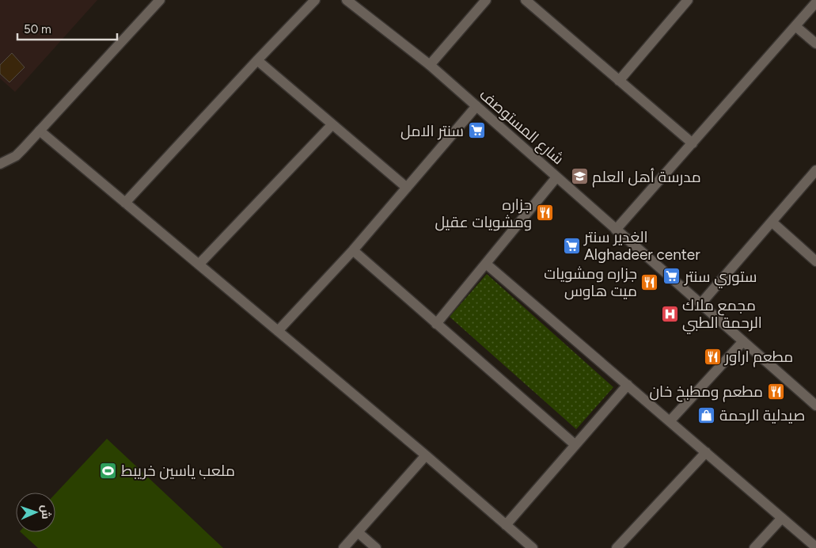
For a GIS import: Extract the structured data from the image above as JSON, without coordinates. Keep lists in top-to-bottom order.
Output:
{
  "streets": {
    "street": ["شارع المستوصف"]
  },
  "places": {
    "supermarket": ["سنتر الامل", "الغدير سنتر Alghadeer center", "ستوري سنتر"],
    "school or university": ["مدرسة أهل العلم"],
    "restaurant": [
      "جزاره ومشويات عقيل",
      "جزاره ومشويات ميت هاوس",
      "مطعم اراور",
      "مطعم ومطبخ خان"
    ],
    "hospital": ["مجمع ملاك الرحمة الطبي"],
    "shop": ["صيدلية الرحمة"],
    "sports": ["ملعب ياسين خريبط"]
  },
  "scale_bar": "50 m",
  "north": "right"
}
